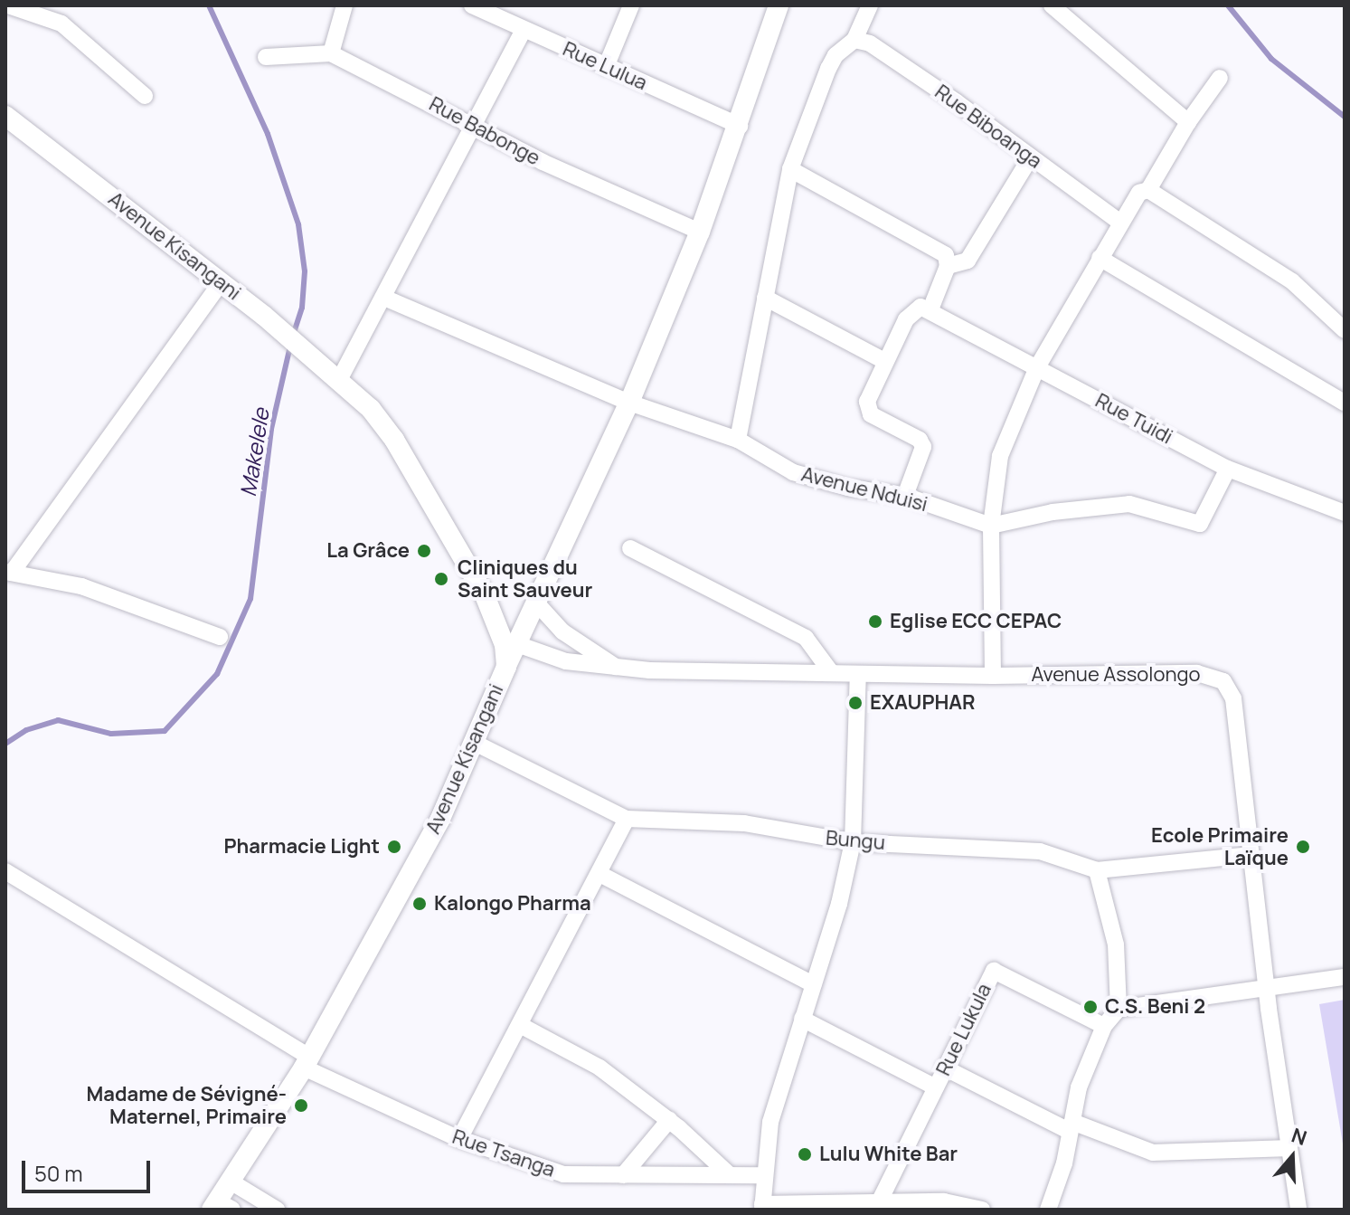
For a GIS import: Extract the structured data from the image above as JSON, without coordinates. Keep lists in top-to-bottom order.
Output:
{
  "streets": {
    "street": [
      "Rue Lulua",
      "Rue Biboanga",
      "Rue Babonge",
      "Avenue Kisangani",
      "Rue Tuidi",
      "Avenue Nduisi",
      "Avenue Assolongo",
      "Bungu",
      "Rue Lukula",
      "Rue Tsanga"
    ]
  },
  "crossings": [
    ["Avenue Kisangani", "Bungu"],
    ["Avenue Kisangani", "Rue Tsanga"],
    ["Avenue Assolongo", "Bungu"]
  ],
  "water": ["Makelele"],
  "places": [
    "La Grâce",
    "Cliniques du Saint Sauveur",
    "Eglise ECC CEPAC",
    "EXAUPHAR",
    "Pharmacie Light",
    "Ecole Primaire Laïque",
    "Kalongo Pharma",
    "C.S. Beni 2",
    "Madame de Sévigné- Maternel, Primaire",
    "Lulu White Bar"
  ],
  "scale_bar": "50 m",
  "north": "top"
}
